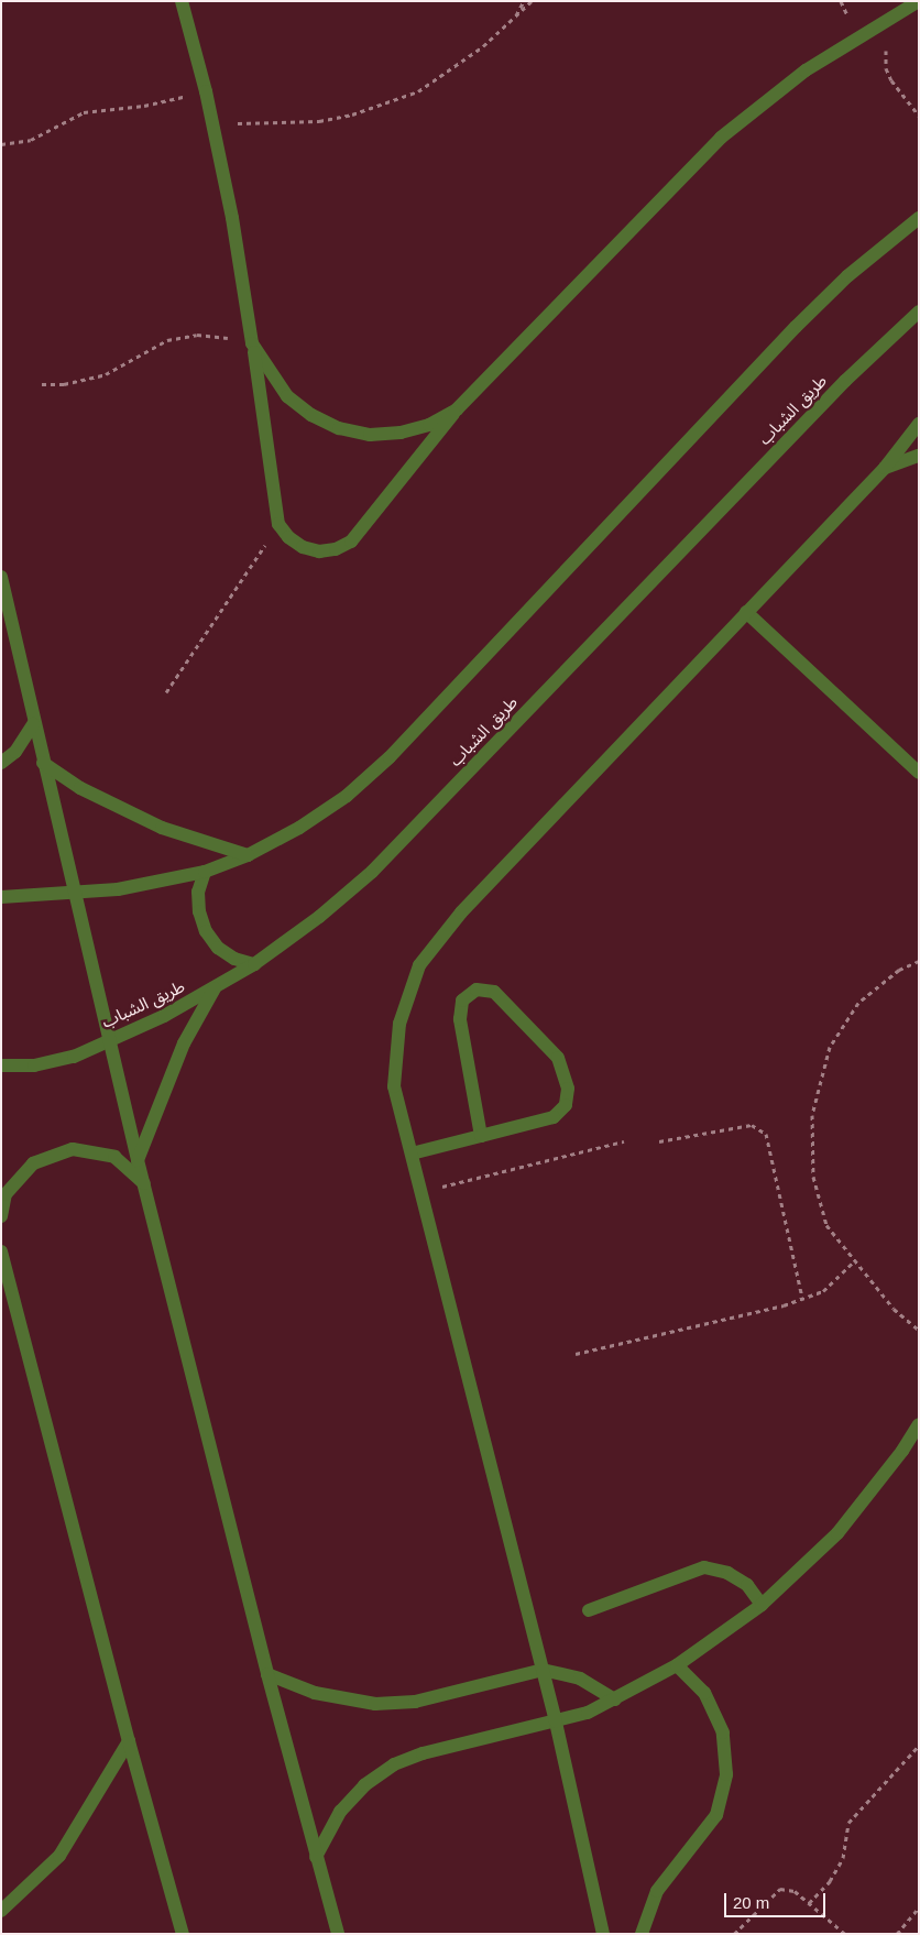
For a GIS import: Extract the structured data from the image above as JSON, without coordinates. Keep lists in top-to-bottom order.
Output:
{
  "streets": {
    "street": ["طريق الشباب"]
  },
  "scale_bar": "20 m"
}
